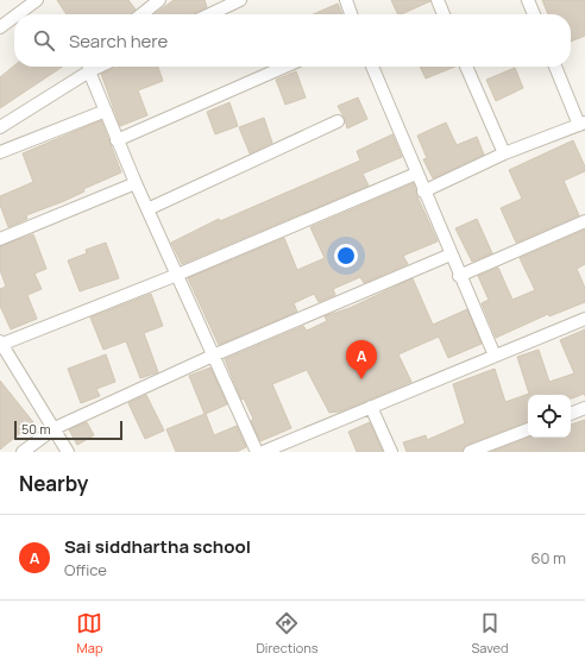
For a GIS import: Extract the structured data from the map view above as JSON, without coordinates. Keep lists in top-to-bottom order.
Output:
{
  "scale_bar": "50 m",
  "page": {
    "search": "Search here",
    "pins": "A",
    "scale": "50 m",
    "heading": "Nearby",
    "list": [
      {
        "mark": "A",
        "name": "Sai siddhartha school",
        "note": "Office",
        "value": "60 m"
      }
    ],
    "nav": ["Map", "Directions", "Saved"]
  }
}
